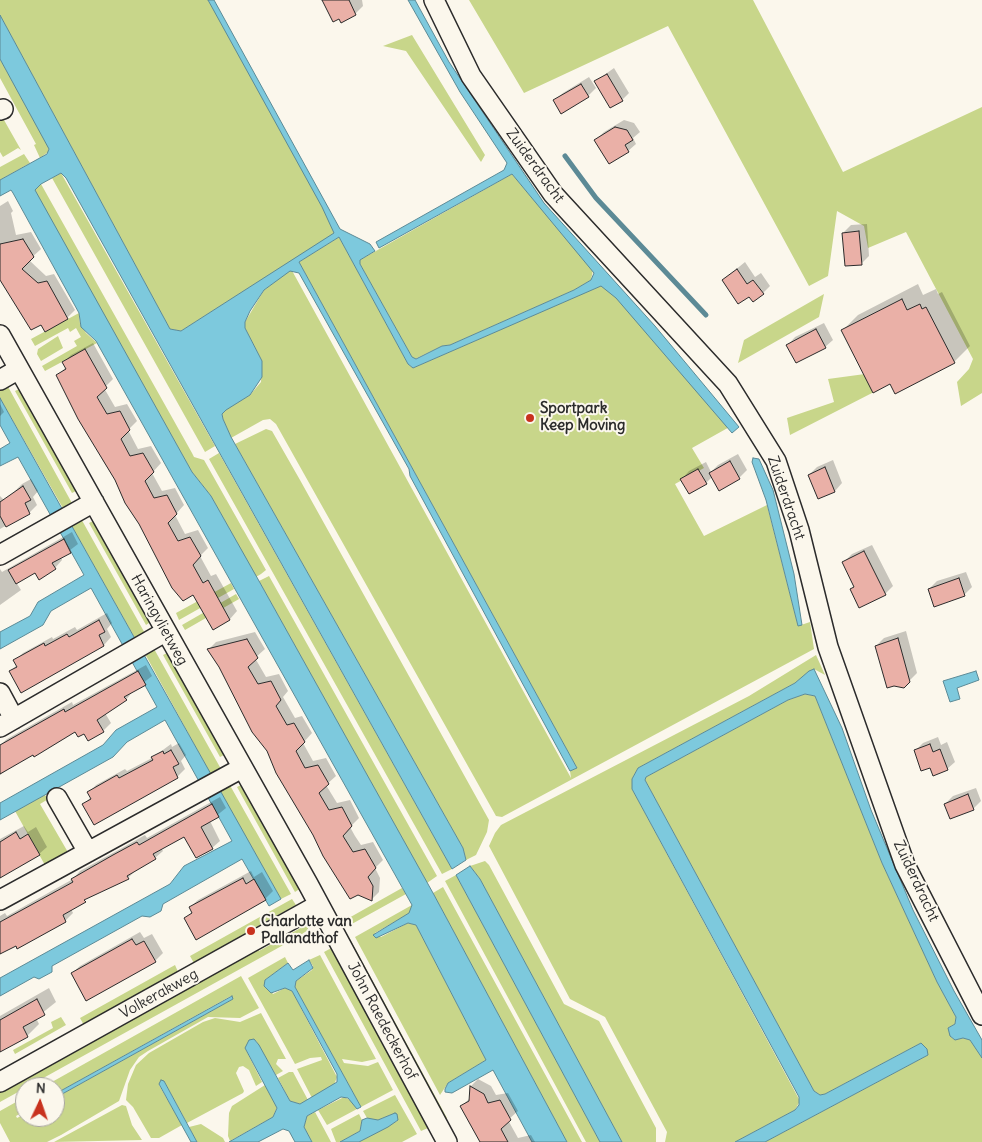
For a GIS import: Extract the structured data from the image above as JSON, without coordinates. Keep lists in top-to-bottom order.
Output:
{
  "streets": {
    "street": [
      "Zuiderdracht",
      "Haringvlietweg",
      "Volkerakweg",
      "John Raedeckerhof"
    ]
  },
  "crossings": [
    ["Haringvlietweg", "Volkerakweg"],
    ["Haringvlietweg", "John Raedeckerhof"],
    ["Volkerakweg", "John Raedeckerhof"]
  ],
  "places": ["Sportpark Keep Moving", "Charlotte van Pallandthof"],
  "north": "top"
}
